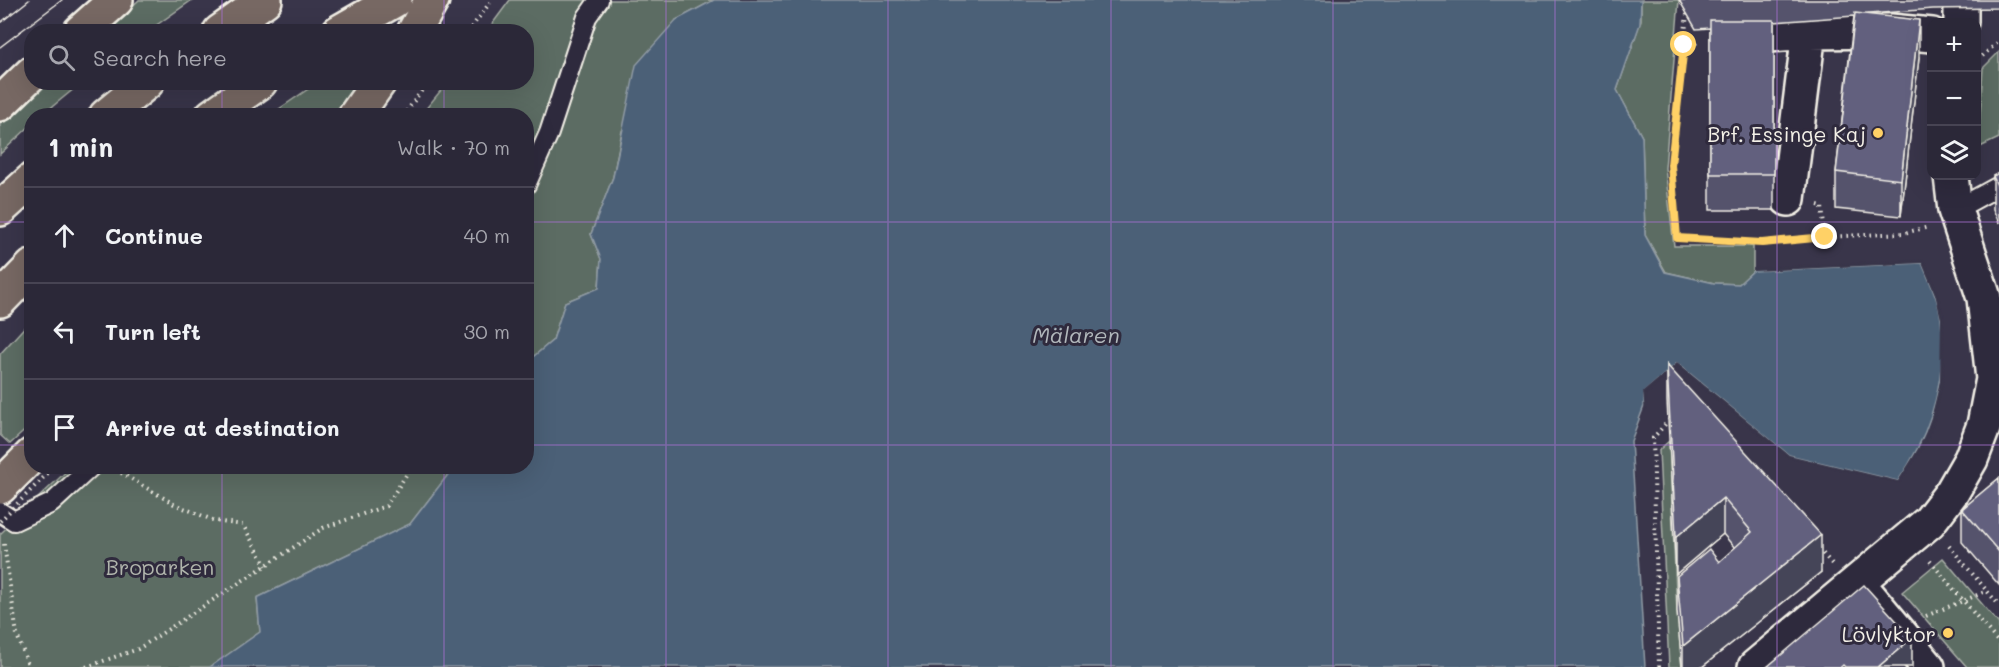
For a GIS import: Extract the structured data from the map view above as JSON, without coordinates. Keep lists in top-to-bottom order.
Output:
{
  "water": ["Mälaren"],
  "parks": ["Broparken"],
  "places": ["Brf. Essinge Kaj", "Lövlyktor"],
  "page": {
    "map_buttons": ["+", "−"],
    "search": "Search here",
    "heading": ["1 min", "Walk · 70 m"],
    "list": [
      ["Continue", "40 m"],
      ["Turn left", "30 m"],
      "Arrive at destination"
    ]
  }
}
